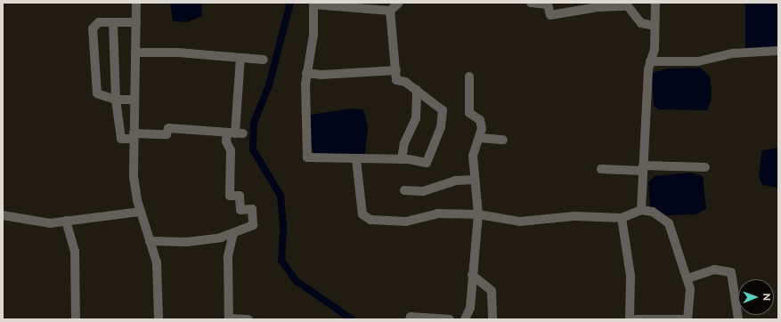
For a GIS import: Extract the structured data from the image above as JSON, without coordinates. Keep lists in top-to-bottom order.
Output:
{
  "north": "right"
}
